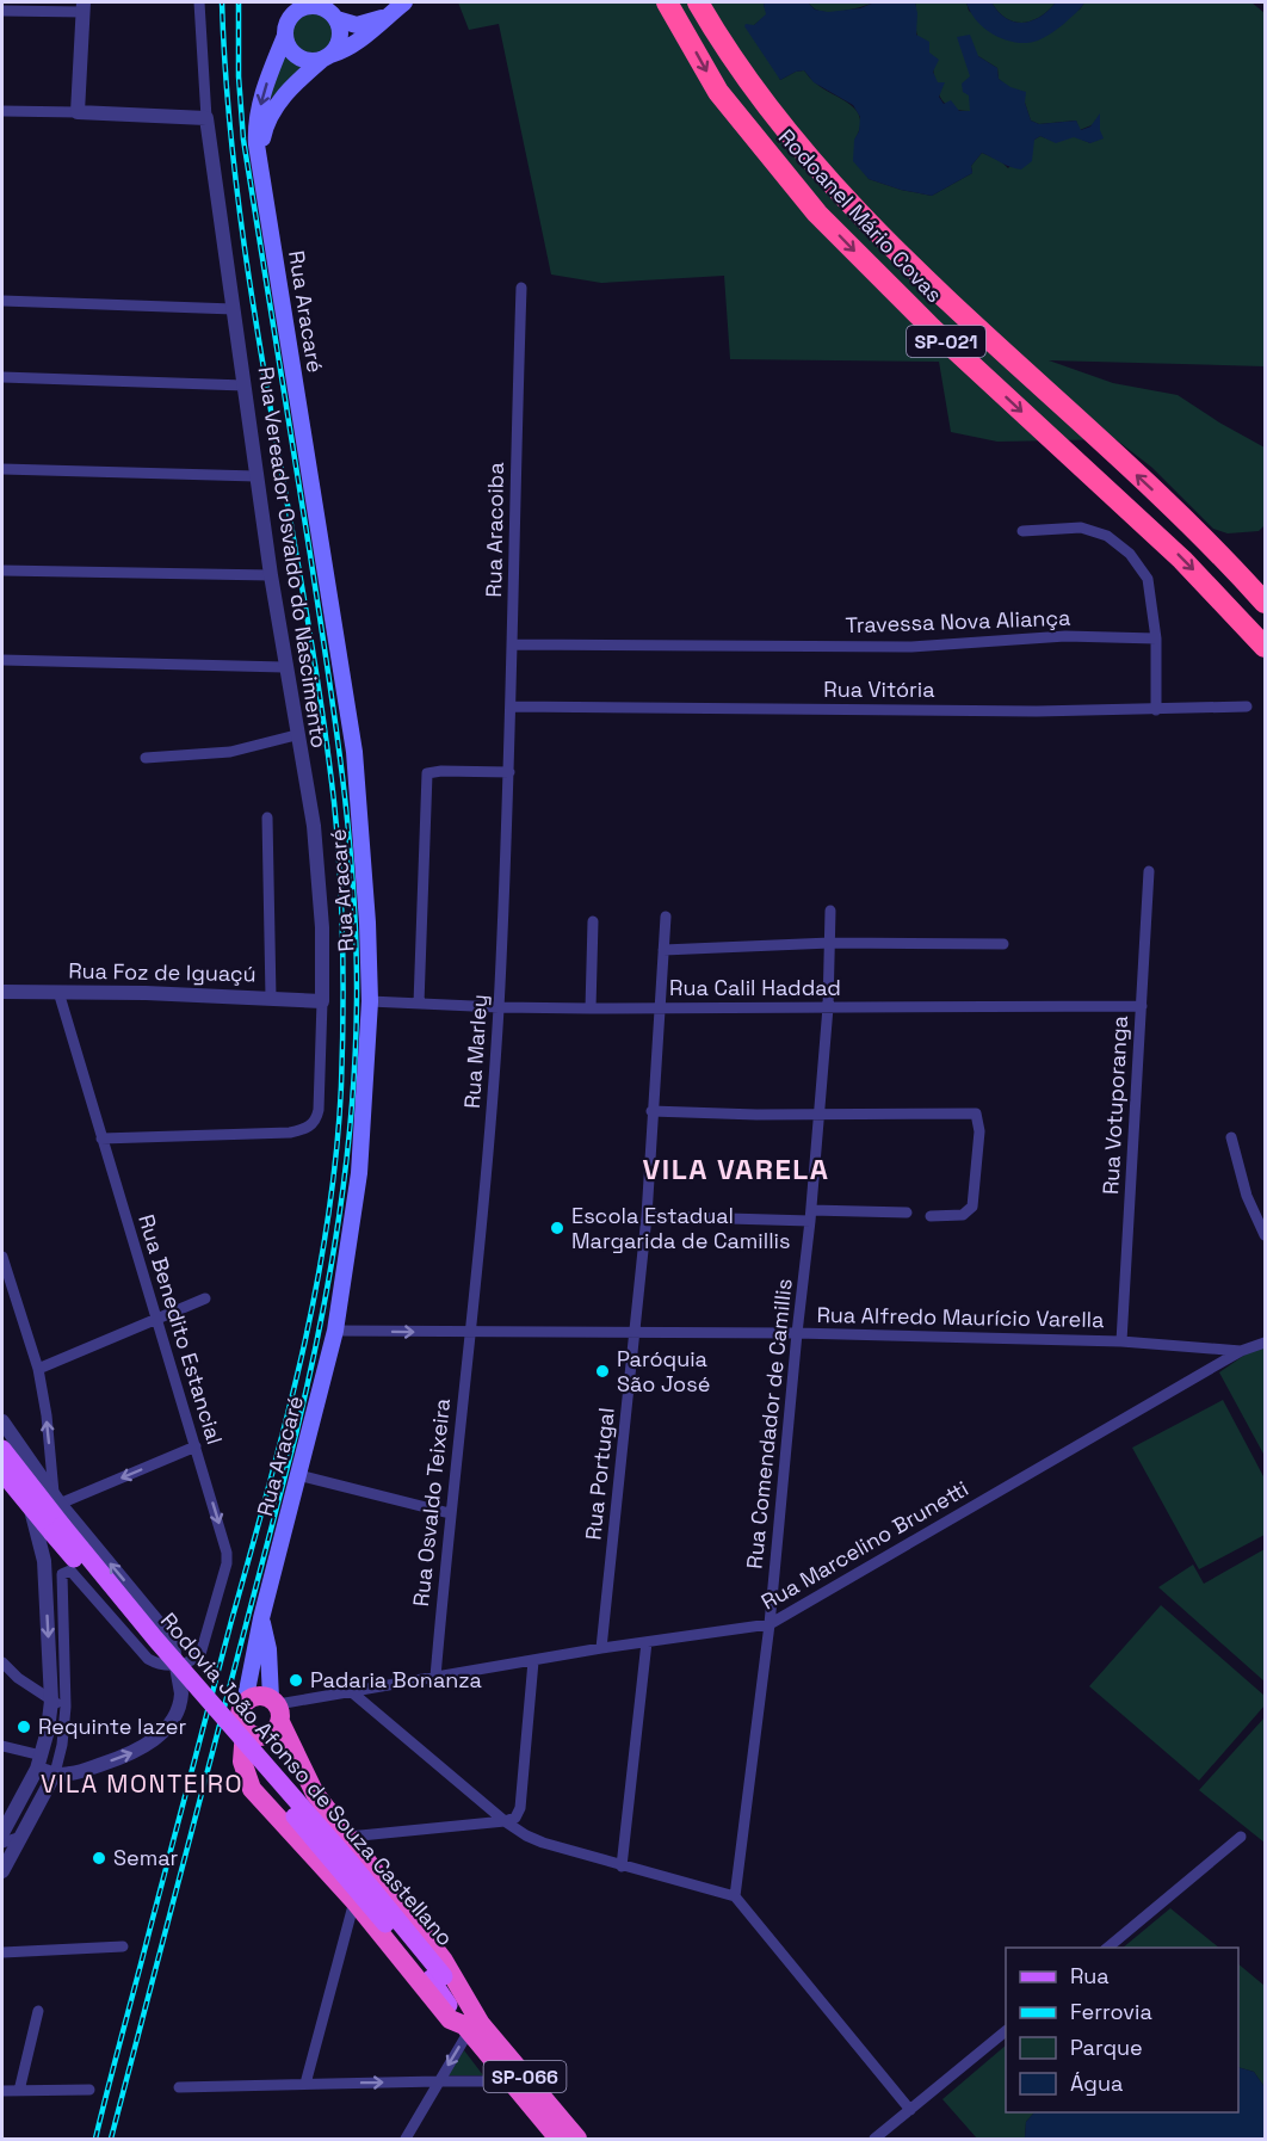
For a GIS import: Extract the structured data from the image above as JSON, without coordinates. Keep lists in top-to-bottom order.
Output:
{
  "streets": {
    "highway": [
      "Rodoanel Mário Covas",
      "SP-021",
      "Rodovia João Afonso de Souza Castellano",
      "SP-066"
    ],
    "main road": ["Rua Aracaré"],
    "street": [
      "Rua Aracoiba",
      "Rua Vereador Osvaldo do Nascimento",
      "Travessa Nova Aliança",
      "Rua Vitória",
      "Rua Foz de Iguaçú",
      "Rua Calil Haddad",
      "Rua Marley",
      "Rua Votuporanga",
      "Rua Alfredo Maurício Varella",
      "Rua Benedito Estancial",
      "Rua Comendador de Camillis",
      "Rua Portugal",
      "Rua Osvaldo Teixeira",
      "Rua Marcelino Brunetti"
    ]
  },
  "crossings": [
    ["Rua Aracaré", "Rua Calil Haddad"],
    ["Rua Aracaré", "Rua Alfredo Maurício Varella"],
    ["Rua Aracaré", "Rua Marcelino Brunetti"],
    ["Rua Aracoiba", "Travessa Nova Aliança"],
    ["Rua Aracoiba", "Rua Vitória"],
    ["Rua Aracoiba", "Rua Marley"],
    ["Rua Vereador Osvaldo do Nascimento", "Rua Foz de Iguaçú"],
    ["Rua Vereador Osvaldo do Nascimento", "Rua Benedito Estancial"],
    ["Rua Foz de Iguaçú", "Rua Benedito Estancial"],
    ["Rua Calil Haddad", "Rua Marley"],
    ["Rua Calil Haddad", "Rua Votuporanga"],
    ["Rua Calil Haddad", "Rua Comendador de Camillis"],
    ["Rua Calil Haddad", "Rua Portugal"],
    ["Rua Marley", "Rua Alfredo Maurício Varella"],
    ["Rua Marley", "Rua Osvaldo Teixeira"],
    ["Rua Votuporanga", "Rua Alfredo Maurício Varella"],
    ["Rua Alfredo Maurício Varella", "Rua Comendador de Camillis"],
    ["Rua Alfredo Maurício Varella", "Rua Portugal"],
    ["Rua Alfredo Maurício Varella", "Rua Osvaldo Teixeira"],
    ["Rua Alfredo Maurício Varella", "Rua Marcelino Brunetti"],
    ["Rua Comendador de Camillis", "Rua Marcelino Brunetti"],
    ["Rua Portugal", "Rua Marcelino Brunetti"],
    ["Rua Osvaldo Teixeira", "Rua Marcelino Brunetti"]
  ],
  "districts": ["VILA VARELA", "VILA MONTEIRO"],
  "places": [
    "Escola Estadual Margarida de Camillis",
    "Paróquia São José",
    "Padaria Bonanza",
    "Requinte lazer",
    "Semar"
  ],
  "legend": [
    "Rua",
    "Ferrovia",
    "Parque",
    "Água"
  ]
}
